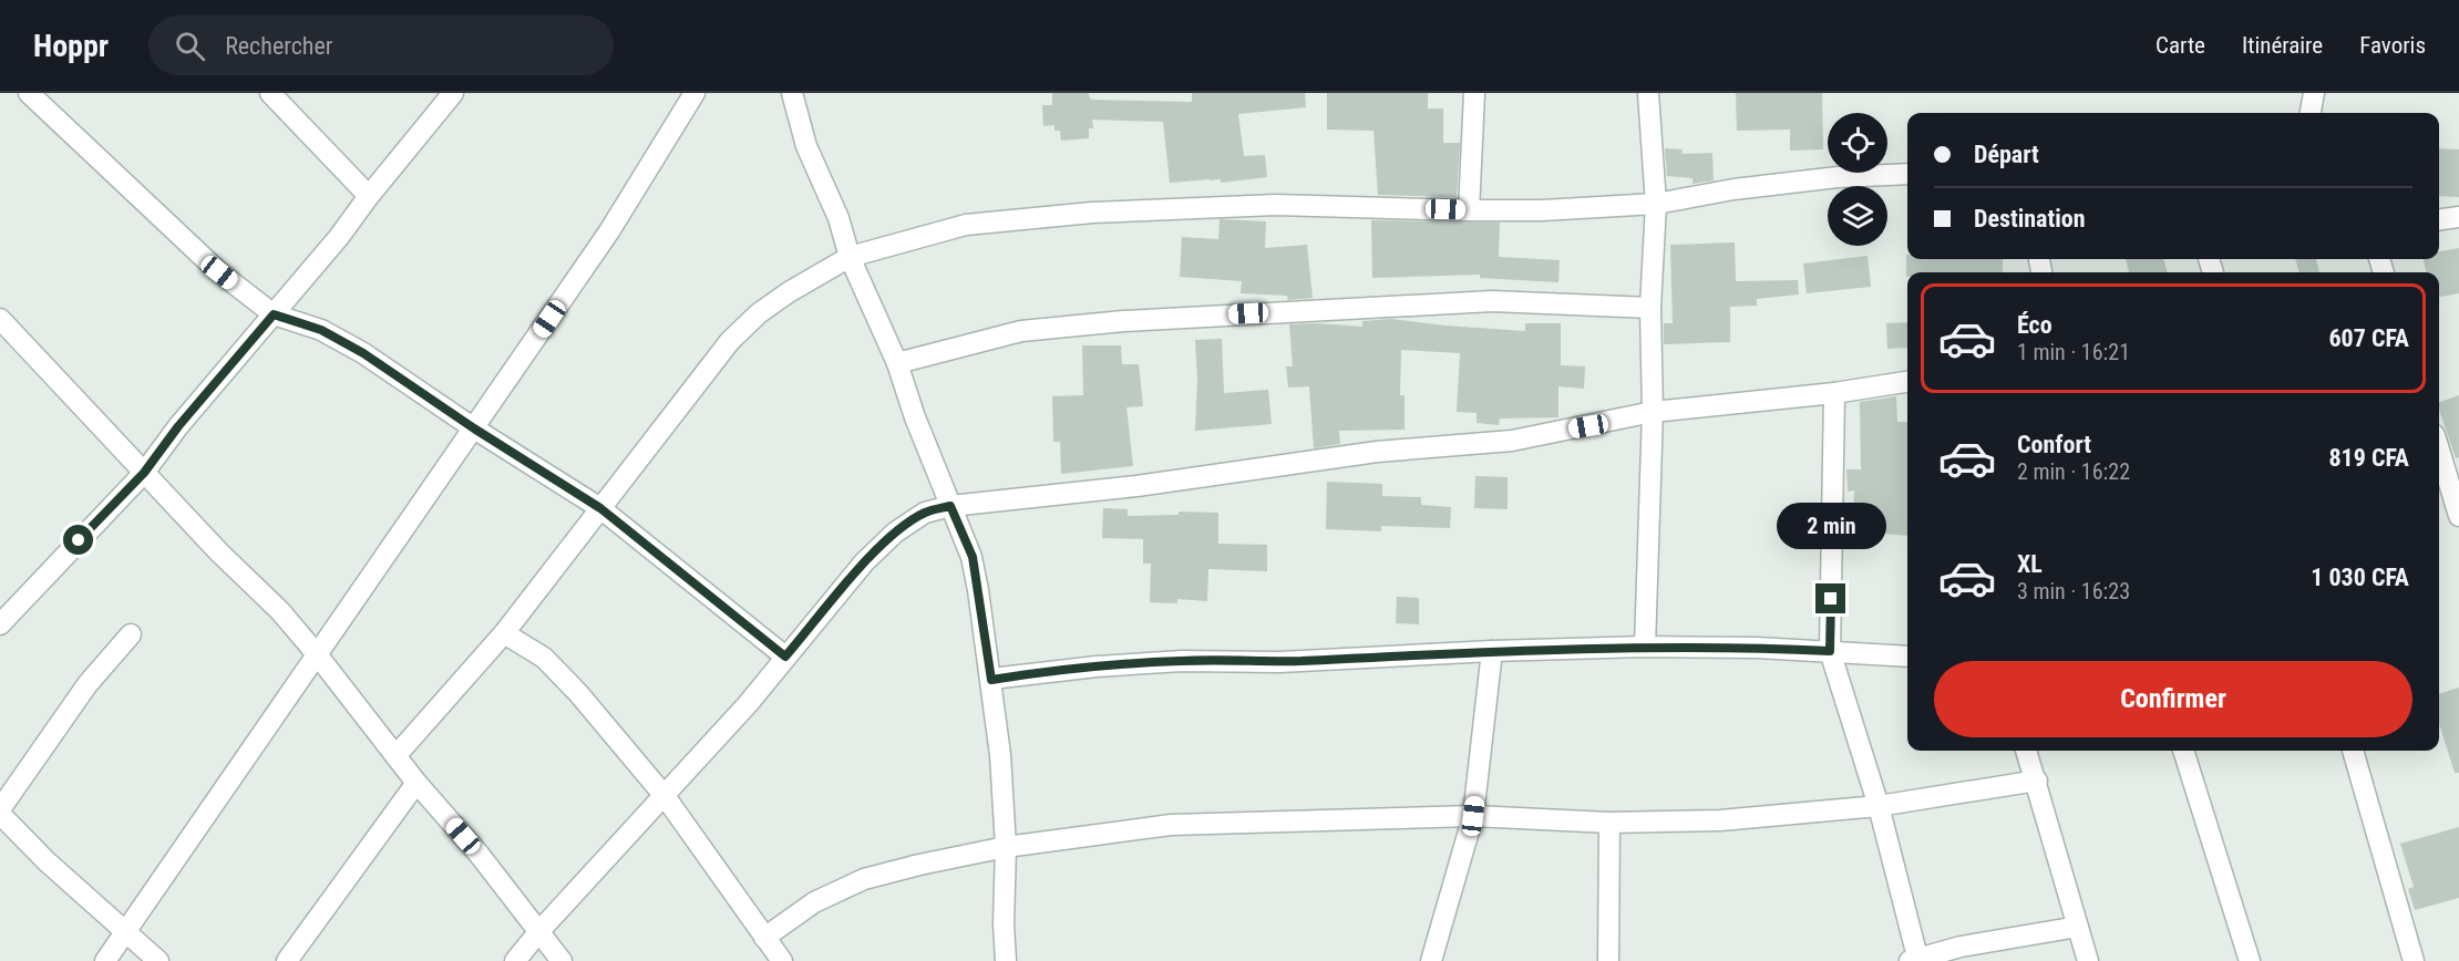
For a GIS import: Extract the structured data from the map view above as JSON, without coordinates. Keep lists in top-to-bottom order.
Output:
{
  "page": {
    "header": "Hoppr",
    "search": "Rechercher",
    "nav": ["Carte", "Itinéraire", "Favoris"],
    "banner": ["Départ", "Destination"],
    "list": [
      {
        "name": "Éco",
        "note": "1 min · 16:21",
        "value": "607 CFA"
      },
      {
        "name": "Confort",
        "note": "2 min · 16:22",
        "value": "819 CFA"
      },
      {
        "name": "XL",
        "note": "3 min · 16:23",
        "value": "1 030 CFA"
      }
    ],
    "bubble": "2 min",
    "buttons": "Confirmer"
  }
}
